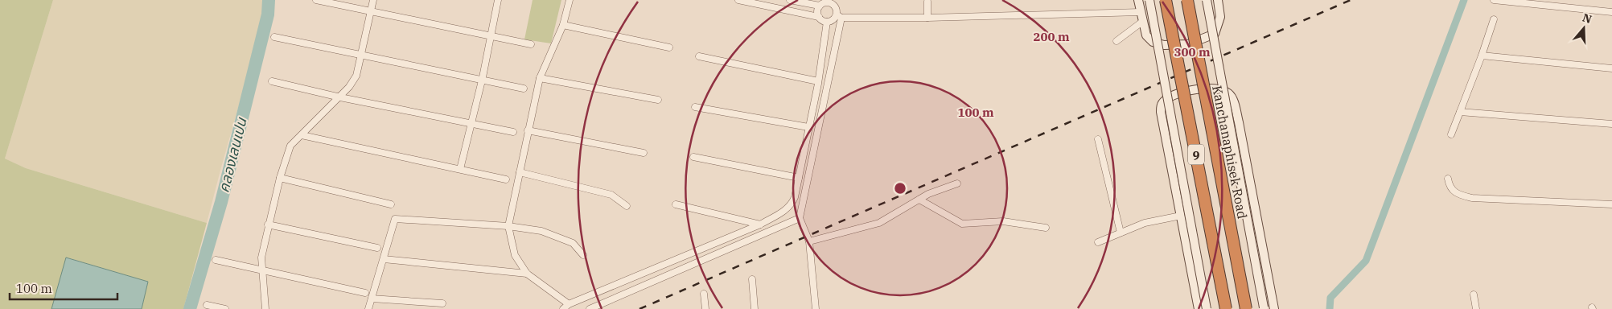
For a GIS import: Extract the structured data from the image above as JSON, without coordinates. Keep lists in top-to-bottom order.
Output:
{
  "streets": {
    "highway": ["Kanchanaphisek Road", "9"]
  },
  "water": ["คลองเลนเปน"],
  "scale_bar": "100 m",
  "north": "top",
  "rings": ["200 m", "300 m", "100 m"]
}
